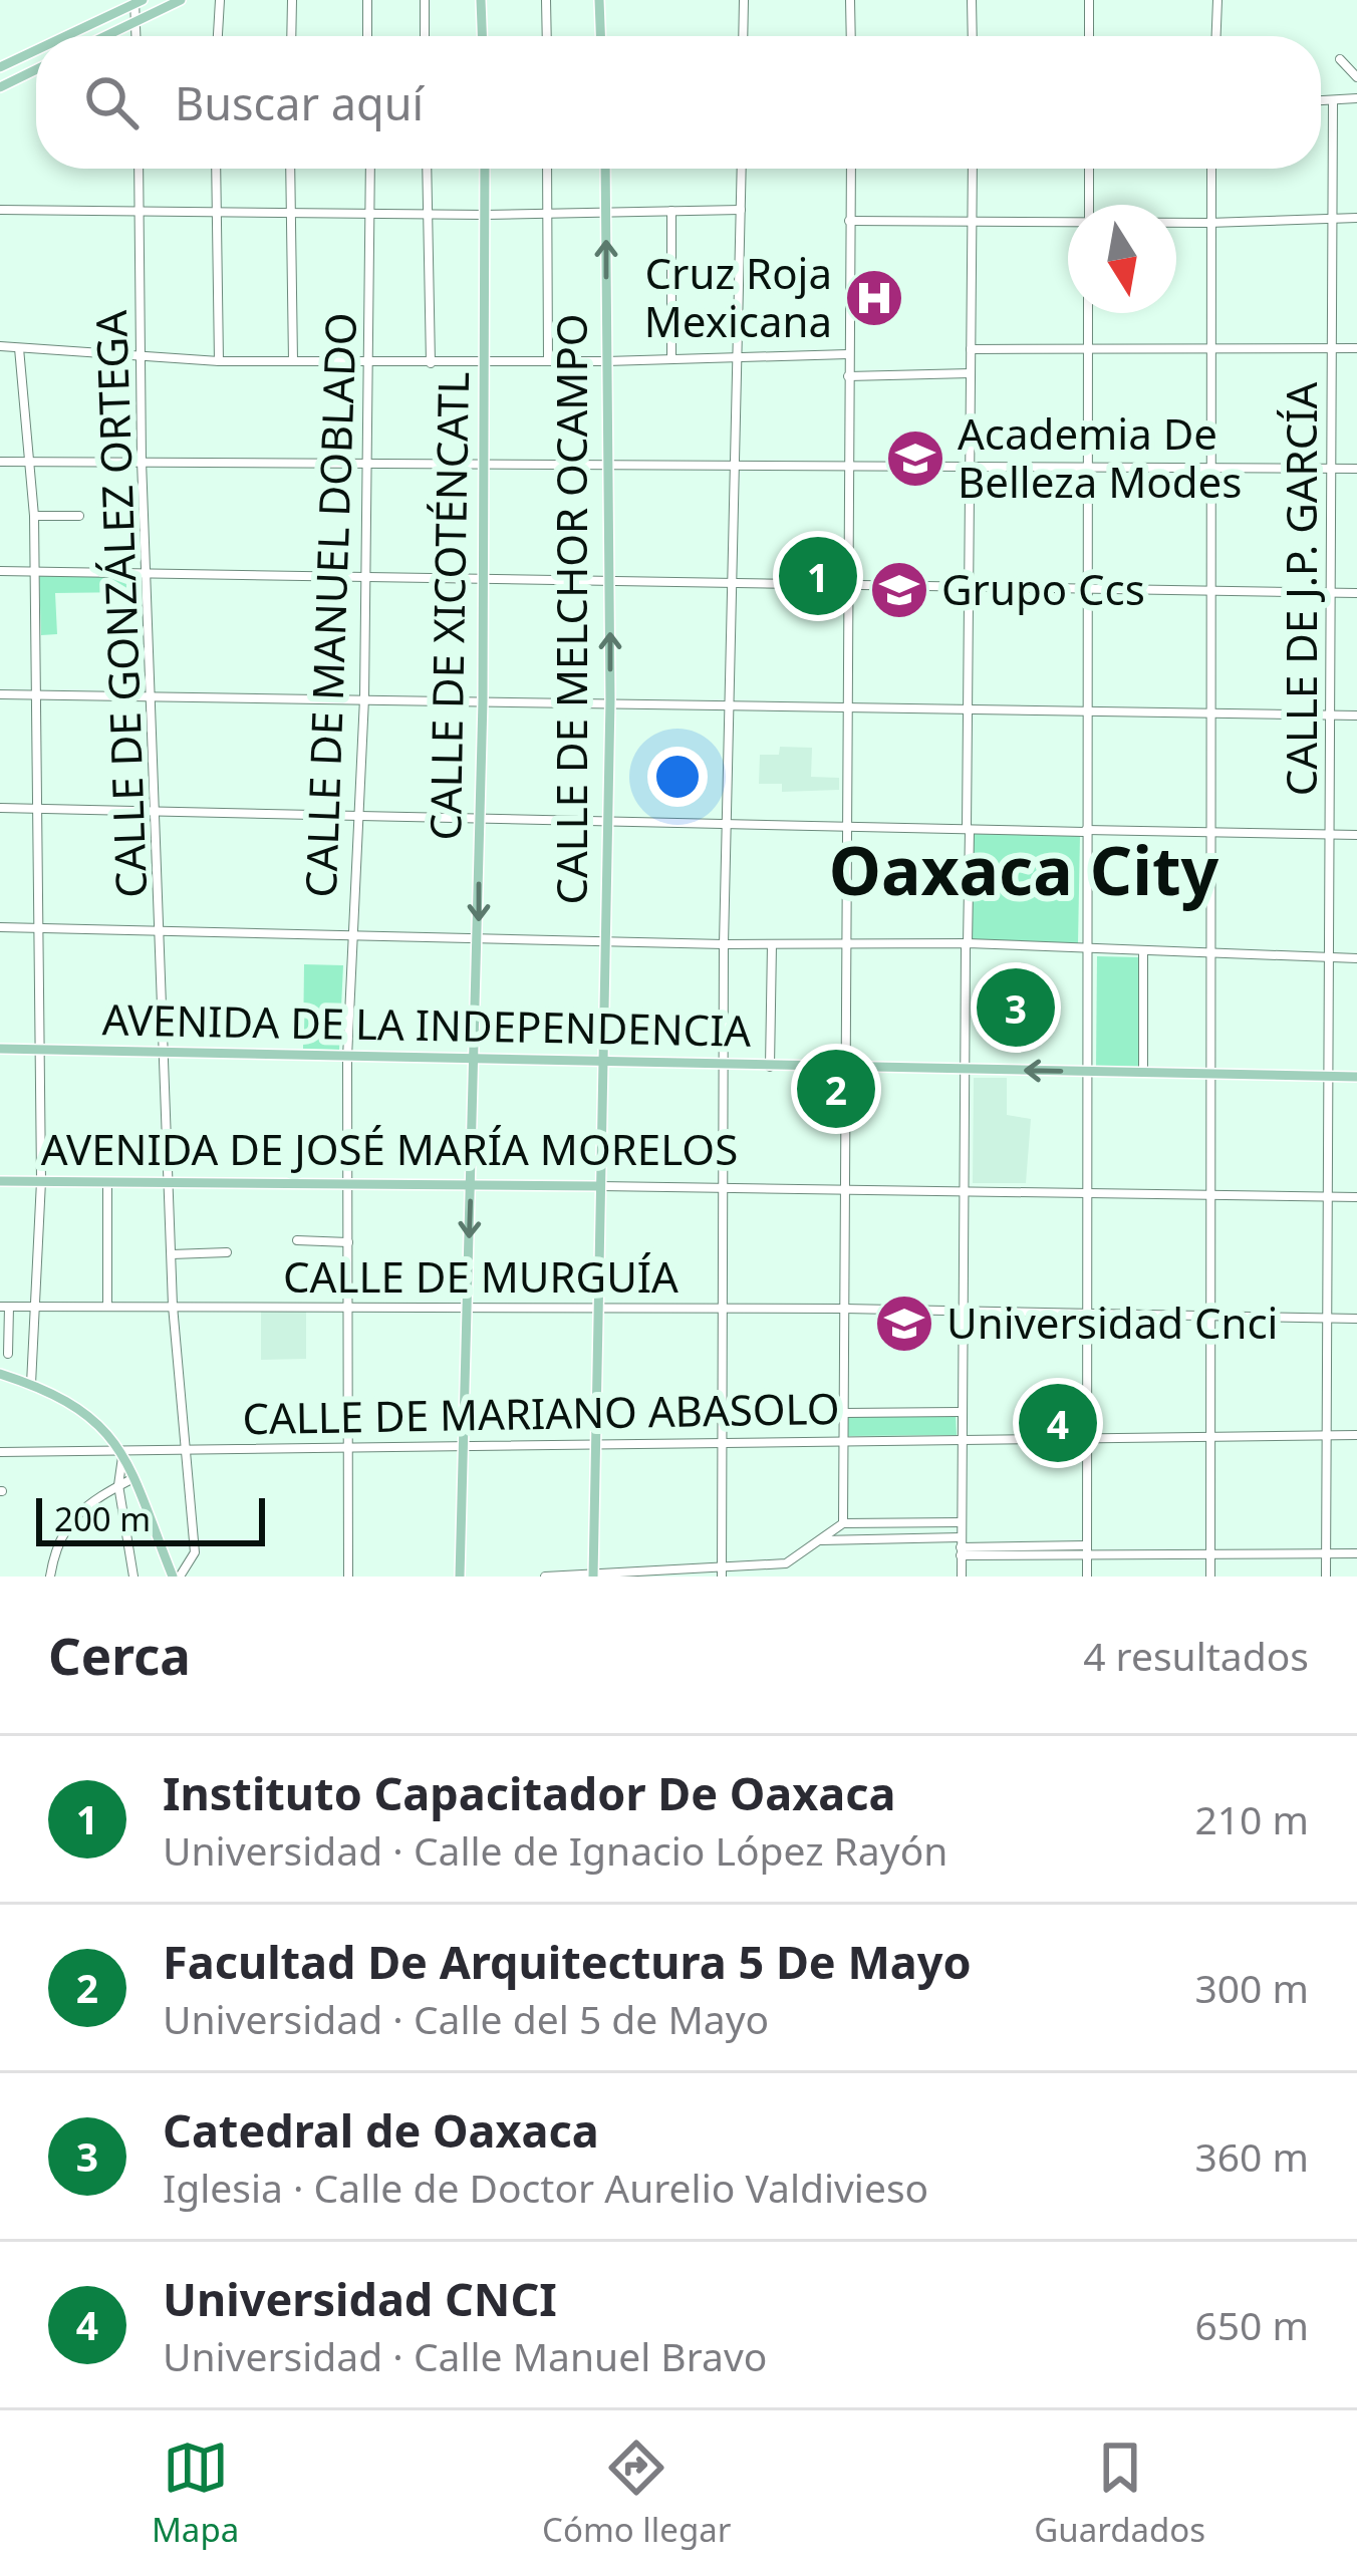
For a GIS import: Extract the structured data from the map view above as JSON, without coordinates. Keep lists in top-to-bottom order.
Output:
{
  "streets": {
    "main road": [
      "CALLE DE XICOTÉNCATL",
      "CALLE DE MELCHOR OCAMPO",
      "AVENIDA DE LA INDEPENDENCIA",
      "AVENIDA DE JOSÉ MARÍA MORELOS"
    ],
    "street": [
      "CALLE DE J.P. GARCÍA",
      "CALLE DE GONZÁLEZ ORTEGA",
      "CALLE DE MANUEL DOBLADO",
      "CALLE DE MURGUÍA",
      "CALLE DE MARIANO ABASOLO"
    ]
  },
  "crossings": [
    ["CALLE DE J.P. GARCÍA", "AVENIDA DE LA INDEPENDENCIA"],
    ["CALLE DE J.P. GARCÍA", "AVENIDA DE JOSÉ MARÍA MORELOS"],
    ["CALLE DE J.P. GARCÍA", "CALLE DE MURGUÍA"],
    ["CALLE DE J.P. GARCÍA", "CALLE DE MARIANO ABASOLO"],
    ["CALLE DE GONZÁLEZ ORTEGA", "AVENIDA DE LA INDEPENDENCIA"],
    ["CALLE DE GONZÁLEZ ORTEGA", "AVENIDA DE JOSÉ MARÍA MORELOS"],
    ["CALLE DE GONZÁLEZ ORTEGA", "CALLE DE MURGUÍA"],
    ["CALLE DE GONZÁLEZ ORTEGA", "CALLE DE MARIANO ABASOLO"],
    ["CALLE DE MANUEL DOBLADO", "AVENIDA DE LA INDEPENDENCIA"],
    ["CALLE DE MANUEL DOBLADO", "AVENIDA DE JOSÉ MARÍA MORELOS"],
    ["CALLE DE MANUEL DOBLADO", "CALLE DE MURGUÍA"],
    ["CALLE DE MANUEL DOBLADO", "CALLE DE MARIANO ABASOLO"],
    ["CALLE DE XICOTÉNCATL", "AVENIDA DE LA INDEPENDENCIA"],
    ["CALLE DE XICOTÉNCATL", "AVENIDA DE JOSÉ MARÍA MORELOS"],
    ["CALLE DE XICOTÉNCATL", "CALLE DE MURGUÍA"],
    ["CALLE DE XICOTÉNCATL", "CALLE DE MARIANO ABASOLO"],
    ["CALLE DE MELCHOR OCAMPO", "AVENIDA DE LA INDEPENDENCIA"],
    ["CALLE DE MELCHOR OCAMPO", "AVENIDA DE JOSÉ MARÍA MORELOS"],
    ["CALLE DE MELCHOR OCAMPO", "CALLE DE MURGUÍA"],
    ["CALLE DE MELCHOR OCAMPO", "CALLE DE MARIANO ABASOLO"]
  ],
  "districts": ["Oaxaca City"],
  "places": {
    "hospital": ["Cruz Roja Mexicana"],
    "school or university": ["Academia De Belleza Modes", "Grupo Ccs", "Universidad Cnci"]
  },
  "scale_bar": "200 m",
  "north": "bottom",
  "page": {
    "search": "Buscar aquí",
    "pins": [
      "1",
      "3",
      "2",
      "4"
    ],
    "scale": "200 m",
    "heading": ["Cerca", "4 resultados"],
    "list": [
      {
        "mark": "1",
        "name": "Instituto Capacitador De Oaxaca",
        "note": "Universidad · Calle de Ignacio López Rayón",
        "value": "210 m"
      },
      {
        "mark": "2",
        "name": "Facultad De Arquitectura 5 De Mayo",
        "note": "Universidad · Calle del 5 de Mayo",
        "value": "300 m"
      },
      {
        "mark": "3",
        "name": "Catedral de Oaxaca",
        "note": "Iglesia · Calle de Doctor Aurelio Valdivieso",
        "value": "360 m"
      },
      {
        "mark": "4",
        "name": "Universidad CNCI",
        "note": "Universidad · Calle Manuel Bravo",
        "value": "650 m"
      }
    ],
    "nav": ["Mapa", "Cómo llegar", "Guardados"]
  }
}
